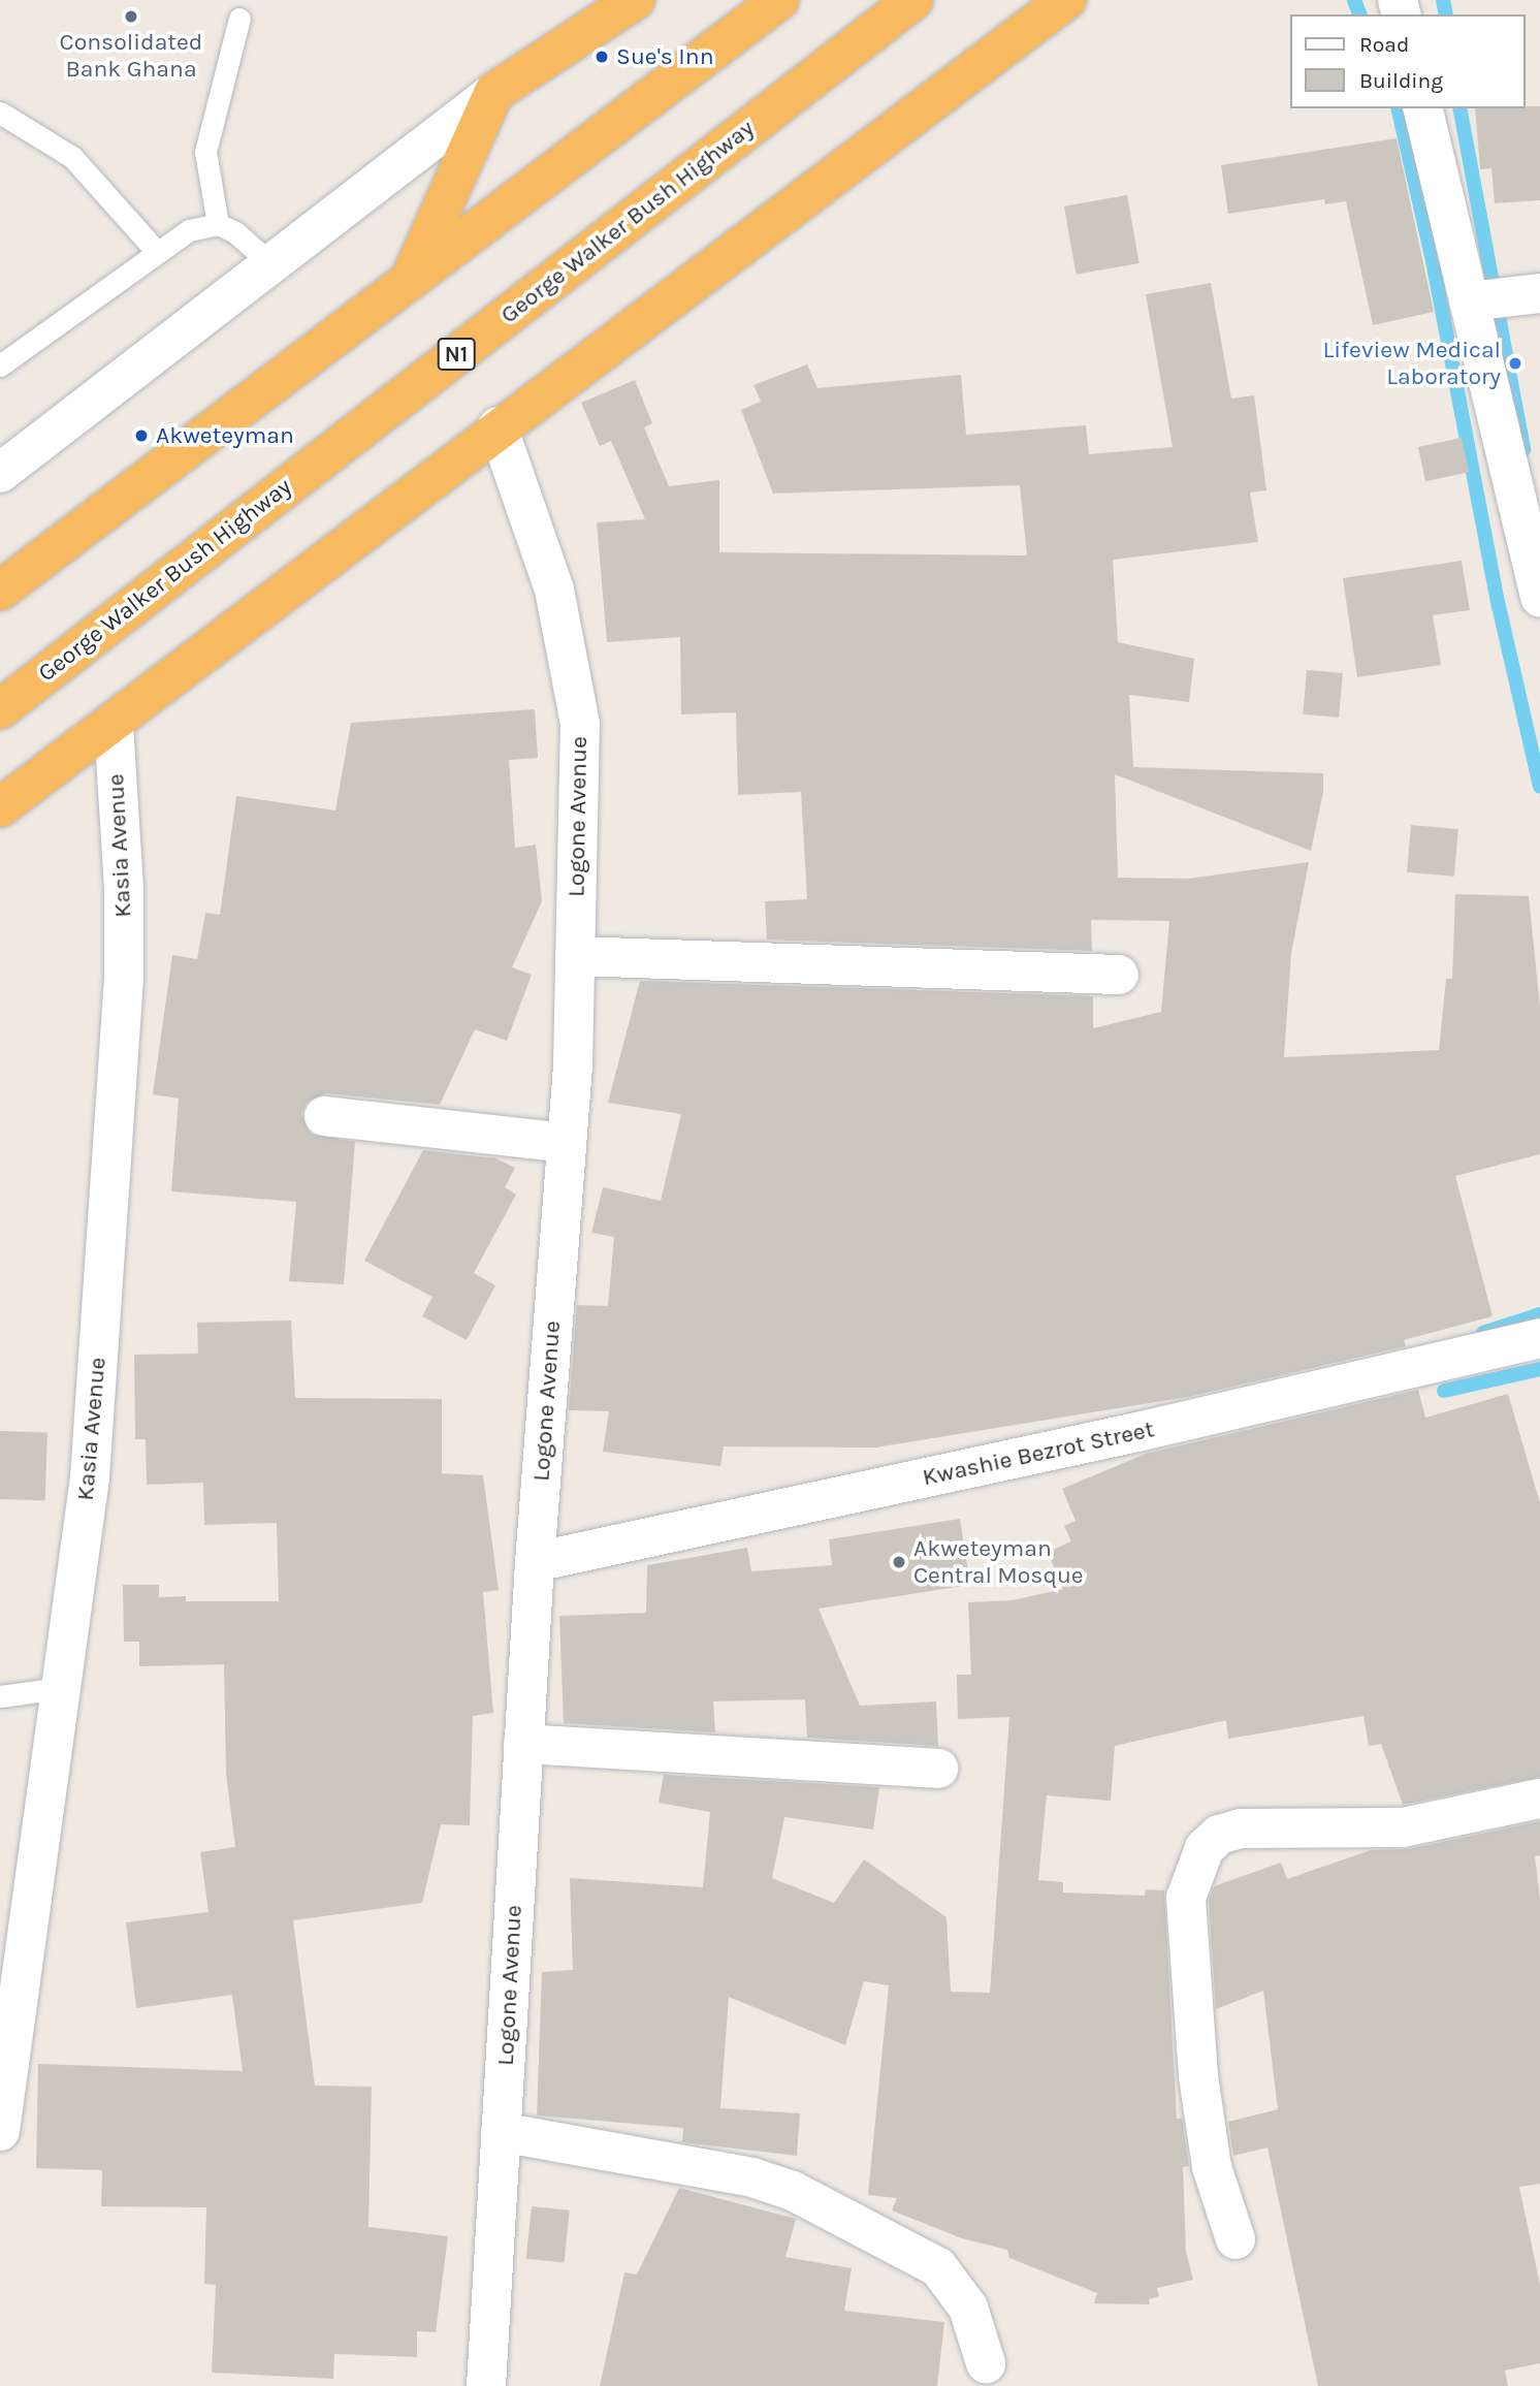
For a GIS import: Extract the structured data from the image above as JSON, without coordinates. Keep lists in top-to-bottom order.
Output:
{
  "streets": {
    "highway": ["George Walker Bush Highway", "N1"],
    "street": ["Logone Avenue", "Kasia Avenue", "Kwashie Bezrot Street"]
  },
  "crossings": [
    ["Logone Avenue", "Kwashie Bezrot Street"]
  ],
  "places": [
    "Consolidated Bank Ghana",
    "Sue's Inn",
    "Lifeview Medical Laboratory",
    "Akweteyman",
    "Akweteyman Central Mosque"
  ],
  "legend": ["Road", "Building"]
}
